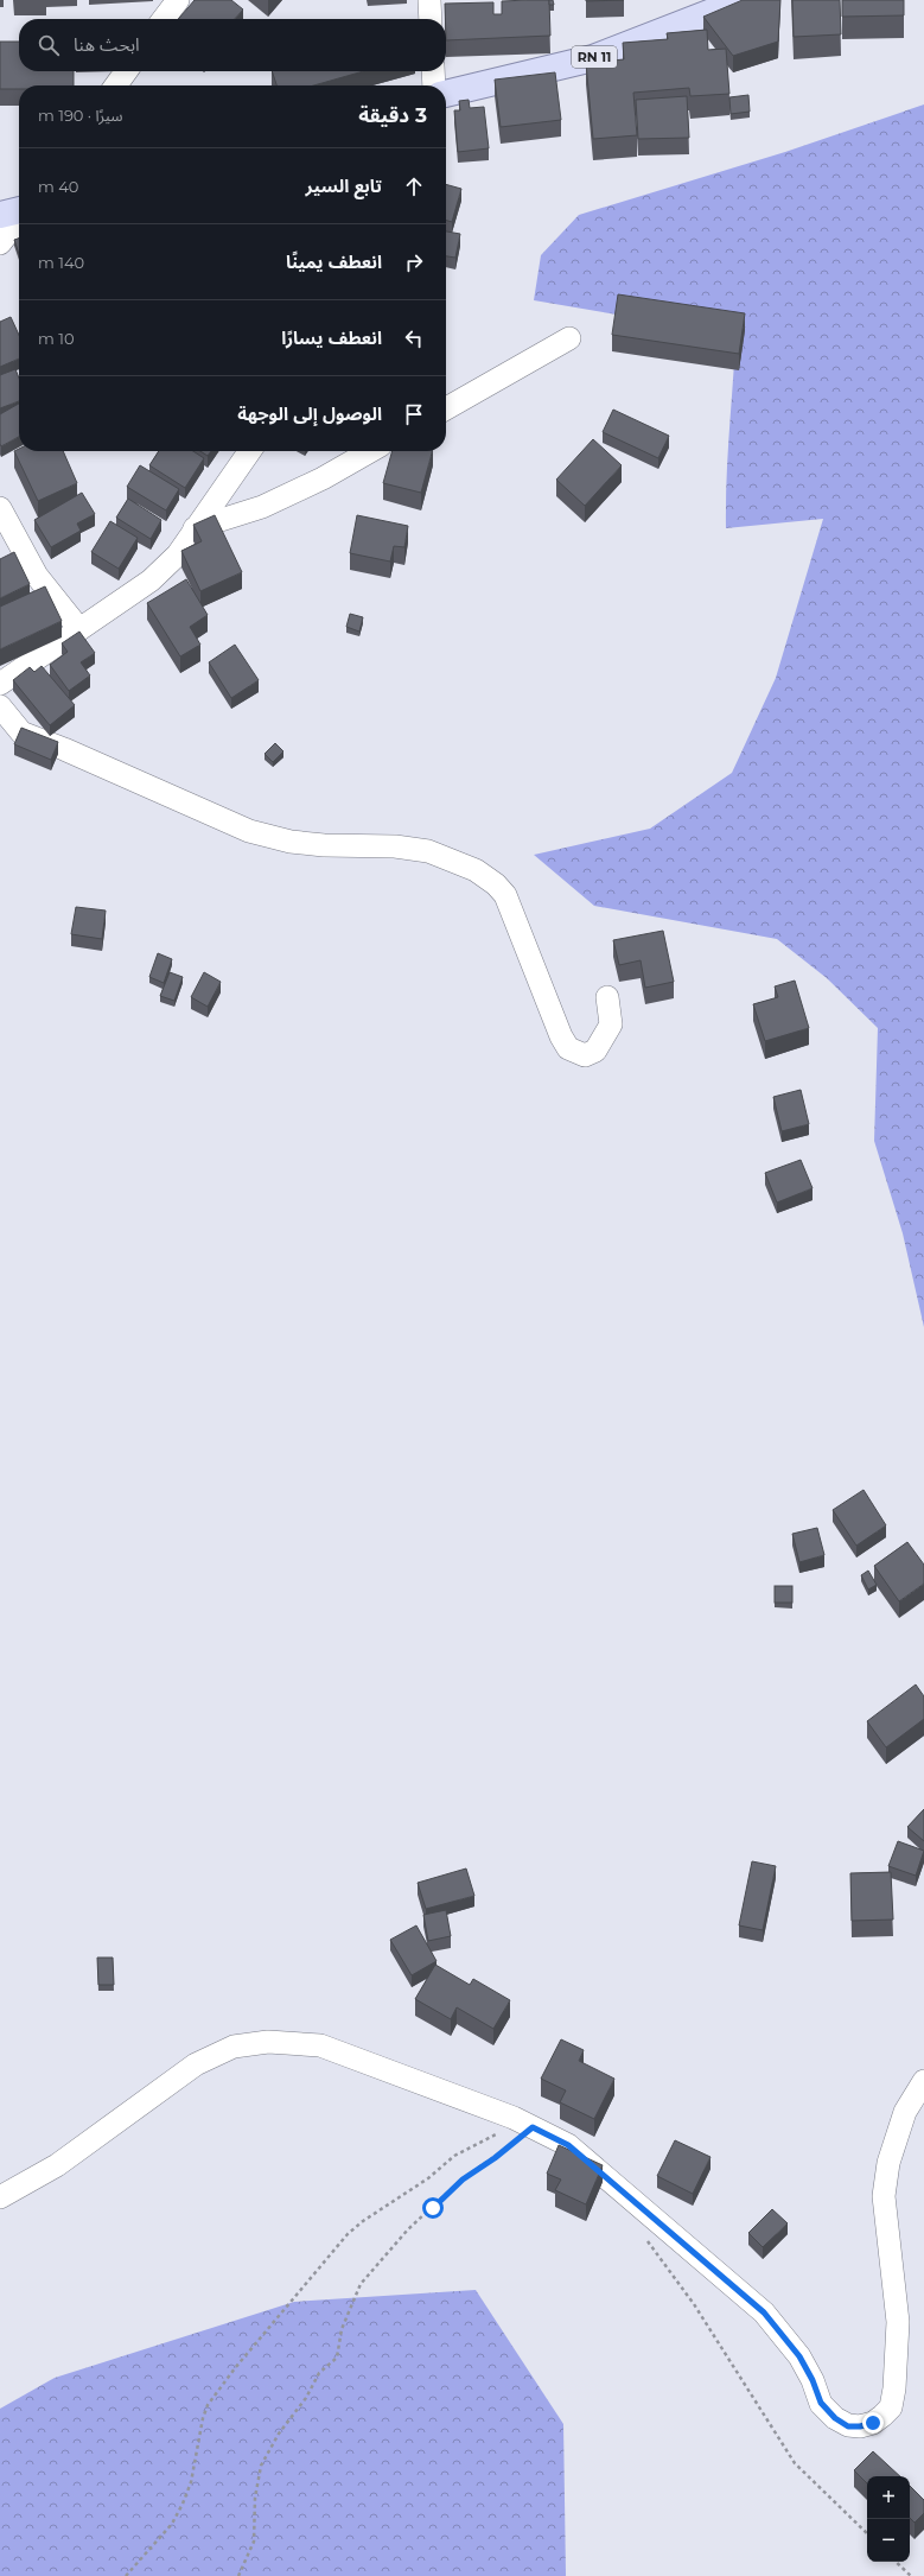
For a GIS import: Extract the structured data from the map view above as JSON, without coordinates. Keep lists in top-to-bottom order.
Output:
{
  "streets": {
    "main road": ["RN 11"]
  },
  "page": {
    "search": "ابحث هنا",
    "heading": ["3 دقيقة", "سيرًا · 190 m"],
    "list": [
      ["تابع السير", "40 m"],
      ["انعطف يمينًا", "140 m"],
      ["انعطف يسارًا", "10 m"],
      "الوصول إلى الوجهة"
    ],
    "map_buttons": ["+", "−"]
  }
}
